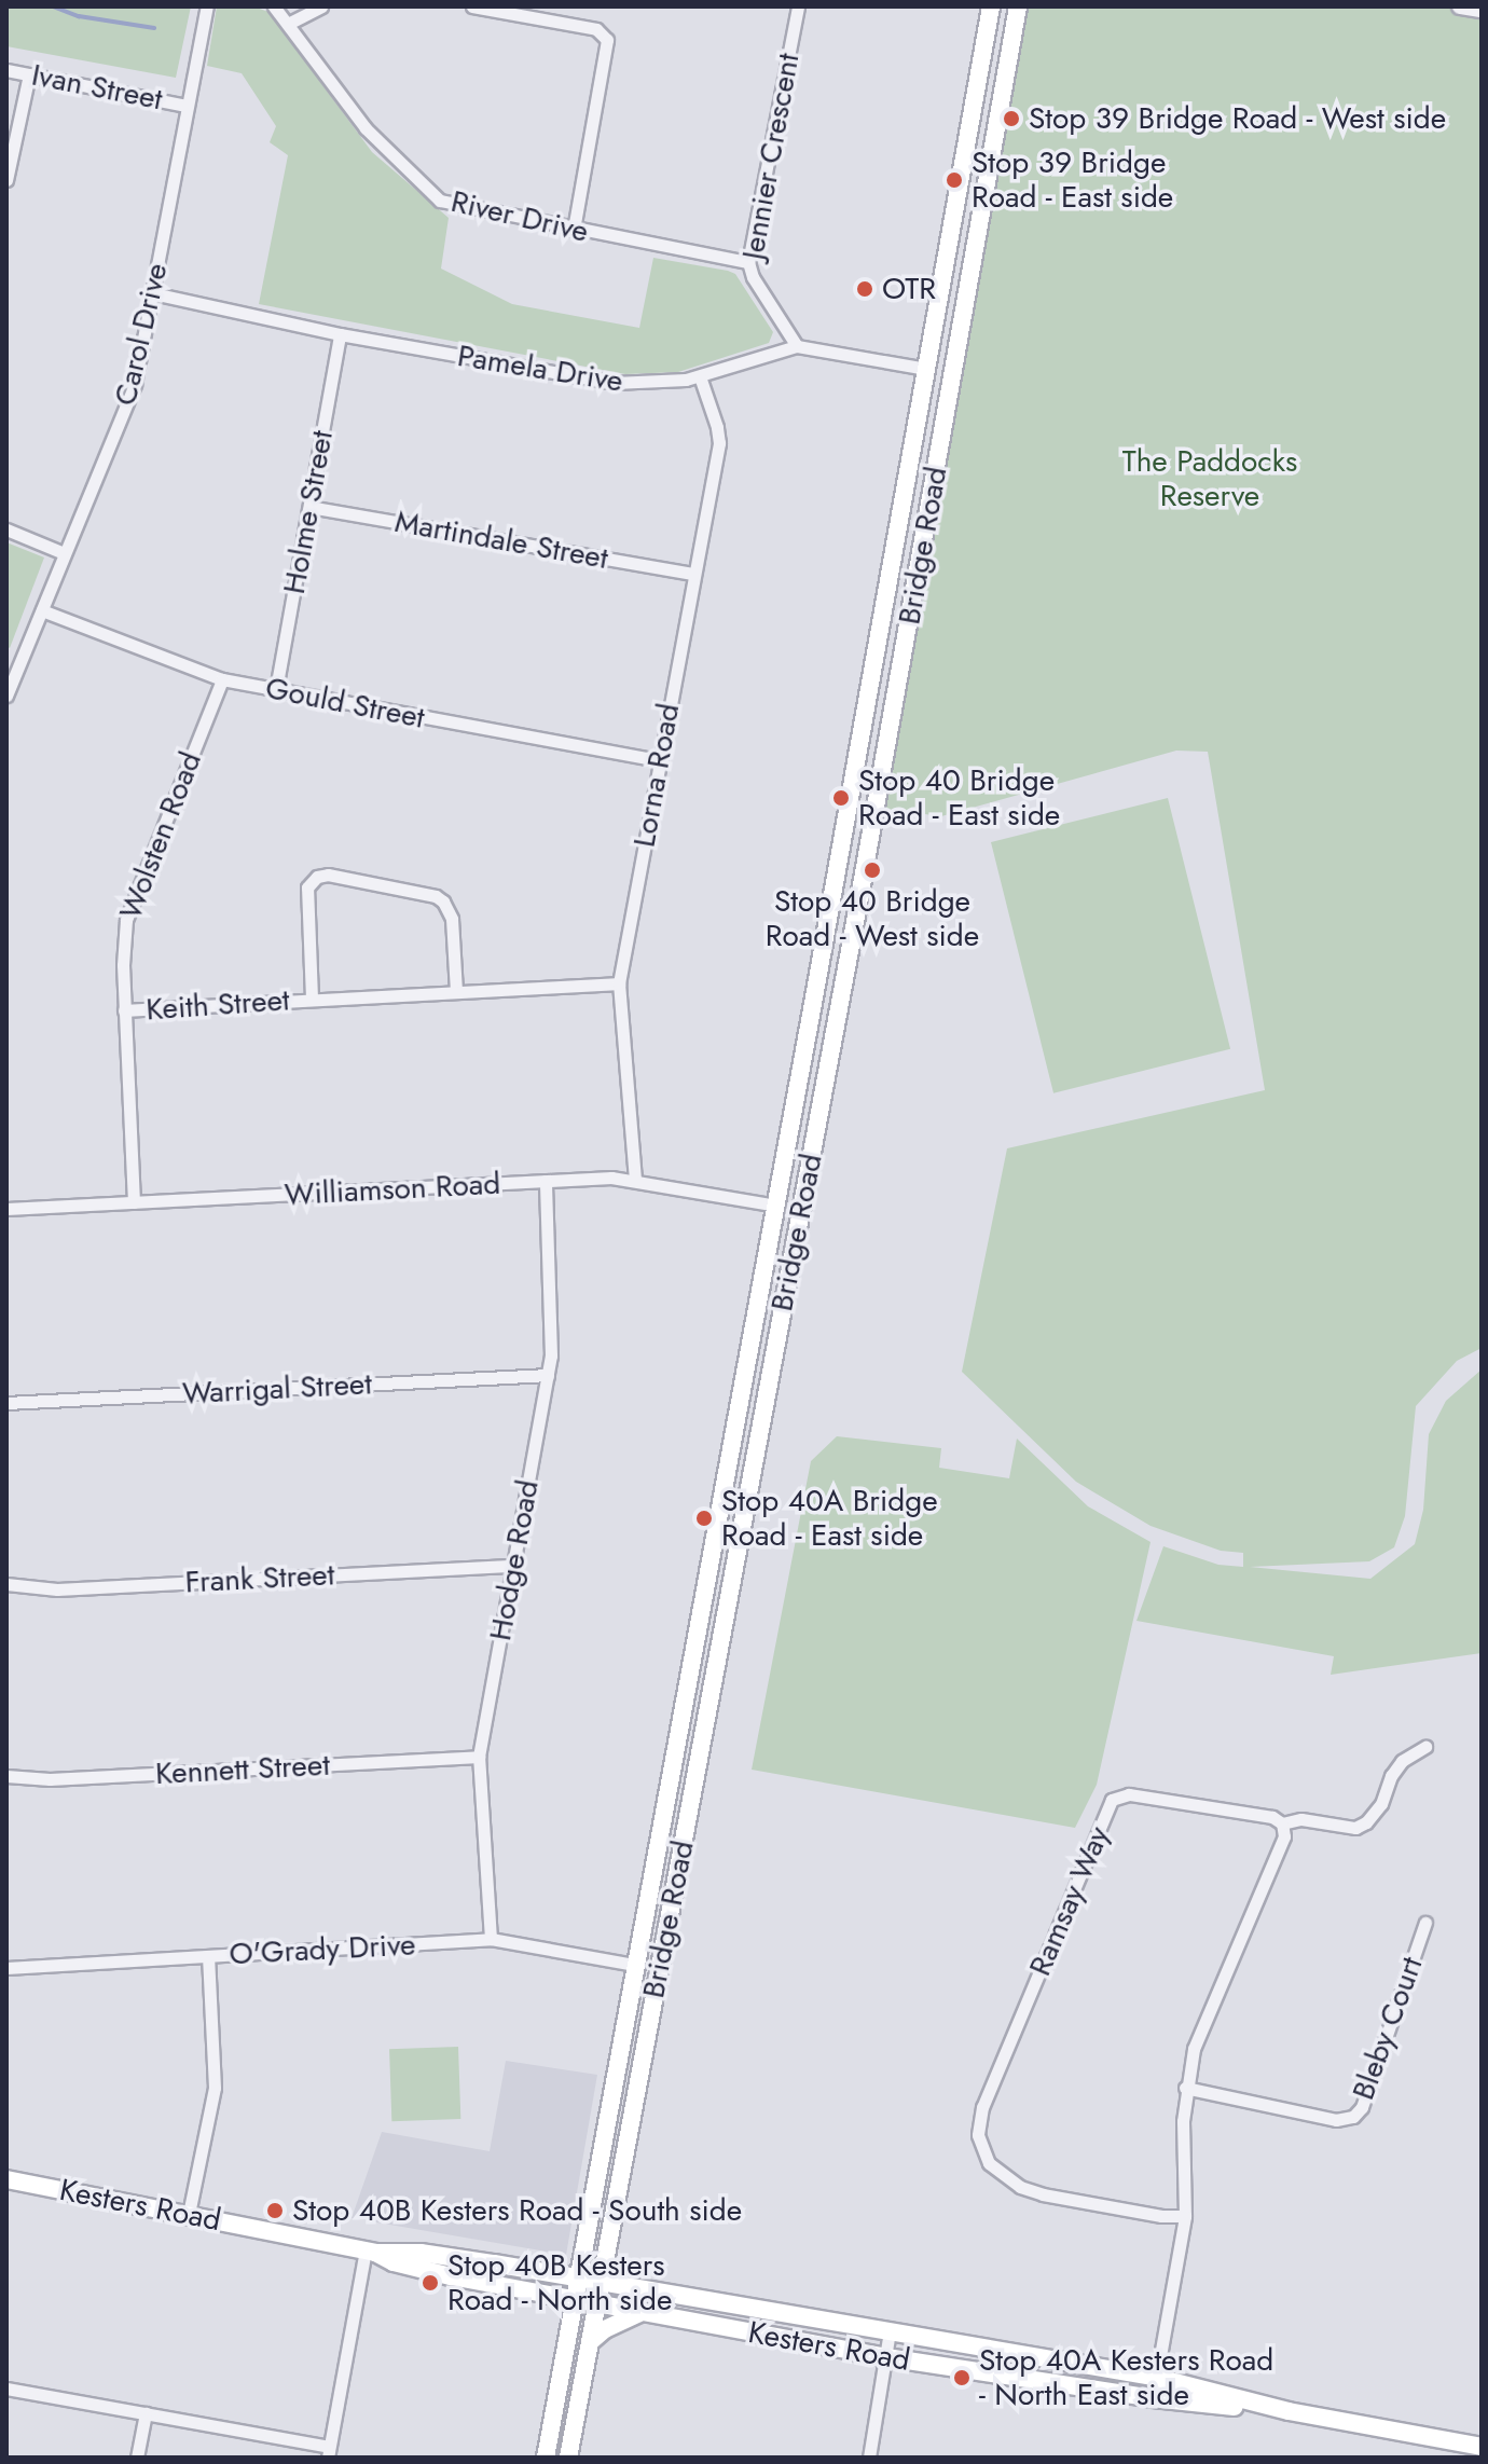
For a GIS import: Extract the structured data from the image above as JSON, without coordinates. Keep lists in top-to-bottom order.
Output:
{
  "streets": {
    "main road": ["Bridge Road", "Kesters Road"],
    "street": [
      "Ivan Street",
      "Jennier Crescent",
      "River Drive",
      "Carol Drive",
      "Pamela Drive",
      "Holme Street",
      "Martindale Street",
      "Gould Street",
      "Lorna Road",
      "Wolsten Road",
      "Keith Street",
      "Williamson Road",
      "Warrigal Street",
      "Hodge Road",
      "Frank Street",
      "Kennett Street",
      "Ramsay Way",
      "O'Grady Drive",
      "Bleby Court"
    ]
  },
  "crossings": [
    ["Ivan Street", "Carol Drive"],
    ["Jennier Crescent", "River Drive"],
    ["Jennier Crescent", "Pamela Drive"],
    ["Carol Drive", "Pamela Drive"],
    ["Carol Drive", "Gould Street"],
    ["Pamela Drive", "Holme Street"],
    ["Pamela Drive", "Bridge Road"],
    ["Pamela Drive", "Lorna Road"],
    ["Holme Street", "Martindale Street"],
    ["Holme Street", "Gould Street"],
    ["Martindale Street", "Lorna Road"],
    ["Bridge Road", "Williamson Road"],
    ["Bridge Road", "O'Grady Drive"],
    ["Bridge Road", "Kesters Road"],
    ["Gould Street", "Lorna Road"],
    ["Gould Street", "Wolsten Road"],
    ["Lorna Road", "Keith Street"],
    ["Lorna Road", "Williamson Road"],
    ["Wolsten Road", "Keith Street"],
    ["Wolsten Road", "Williamson Road"],
    ["Williamson Road", "Hodge Road"],
    ["Warrigal Street", "Hodge Road"],
    ["Hodge Road", "Frank Street"],
    ["Hodge Road", "Kennett Street"],
    ["Hodge Road", "O'Grady Drive"]
  ],
  "parks": ["The Paddocks Reserve"],
  "places": [
    "Stop 39 Bridge Road - West side",
    "Stop 39 Bridge Road - East side",
    "OTR",
    "Stop 40 Bridge Road - East side",
    "Stop 40 Bridge Road - West side",
    "Stop 40A Bridge Road - East side",
    "Stop 40B Kesters Road - South side",
    "Stop 40B Kesters Road - North side",
    "Stop 40A Kesters Road - North East side"
  ]
}
